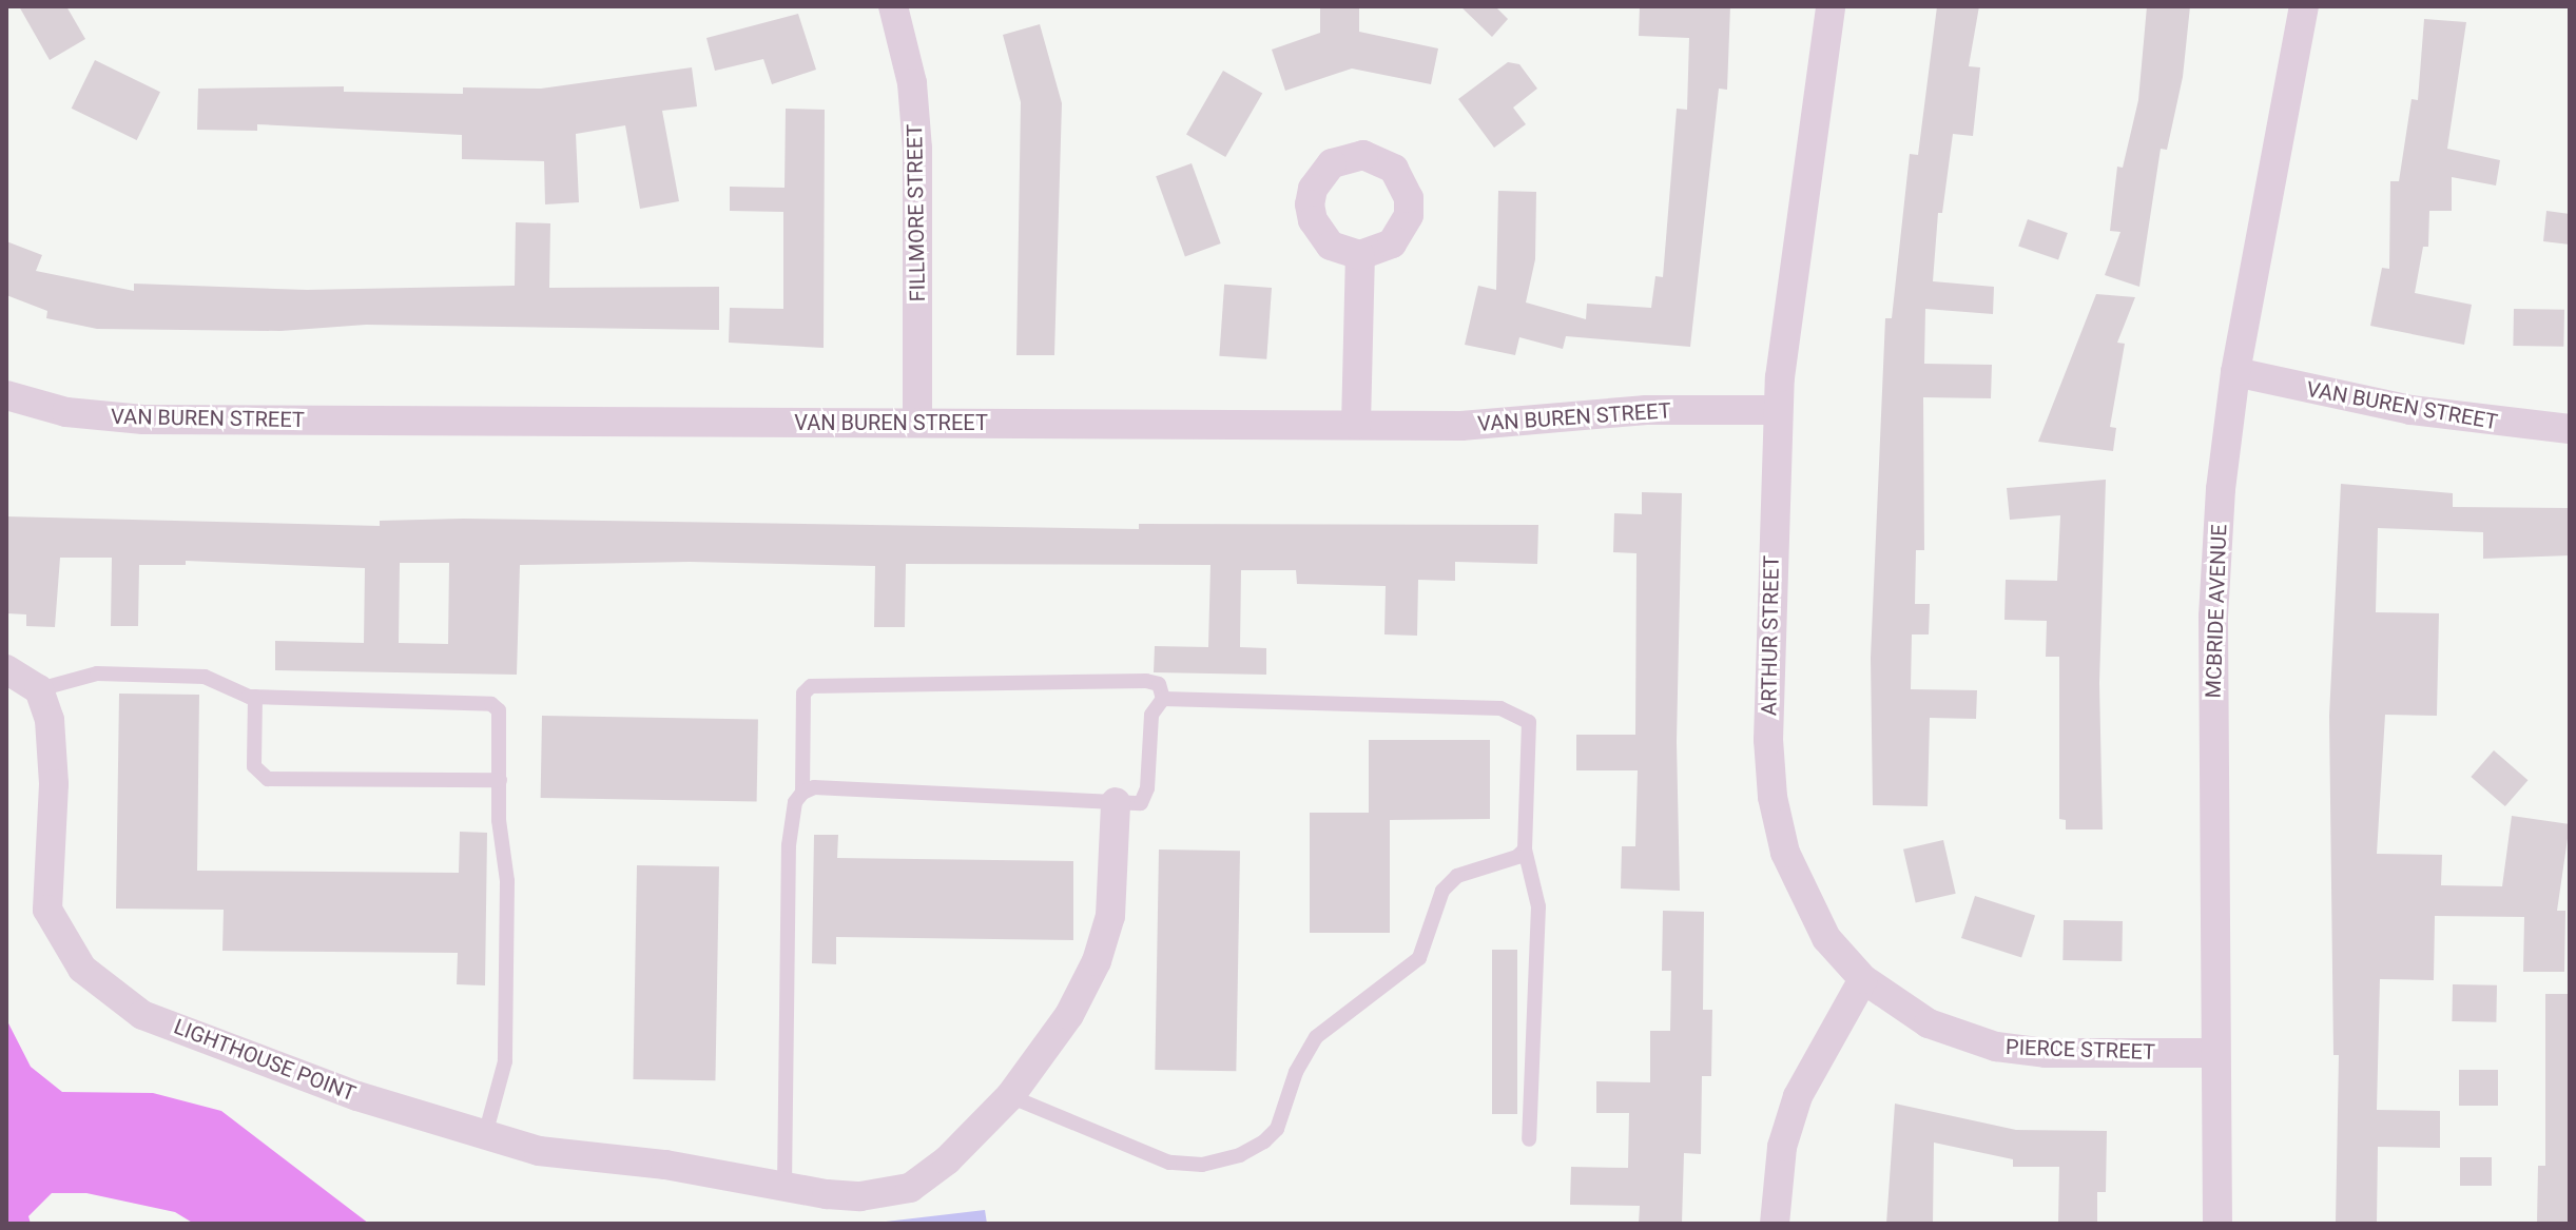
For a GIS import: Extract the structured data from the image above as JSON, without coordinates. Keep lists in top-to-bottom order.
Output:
{
  "streets": {
    "street": [
      "FILLMORE STREET",
      "VAN BUREN STREET",
      "MCBRIDE AVENUE",
      "ARTHUR STREET",
      "PIERCE STREET",
      "LIGHTHOUSE POINT"
    ]
  },
  "crossings": [
    ["FILLMORE STREET", "VAN BUREN STREET"],
    ["VAN BUREN STREET", "MCBRIDE AVENUE"],
    ["VAN BUREN STREET", "ARTHUR STREET"],
    ["MCBRIDE AVENUE", "PIERCE STREET"],
    ["ARTHUR STREET", "PIERCE STREET"]
  ]
}
